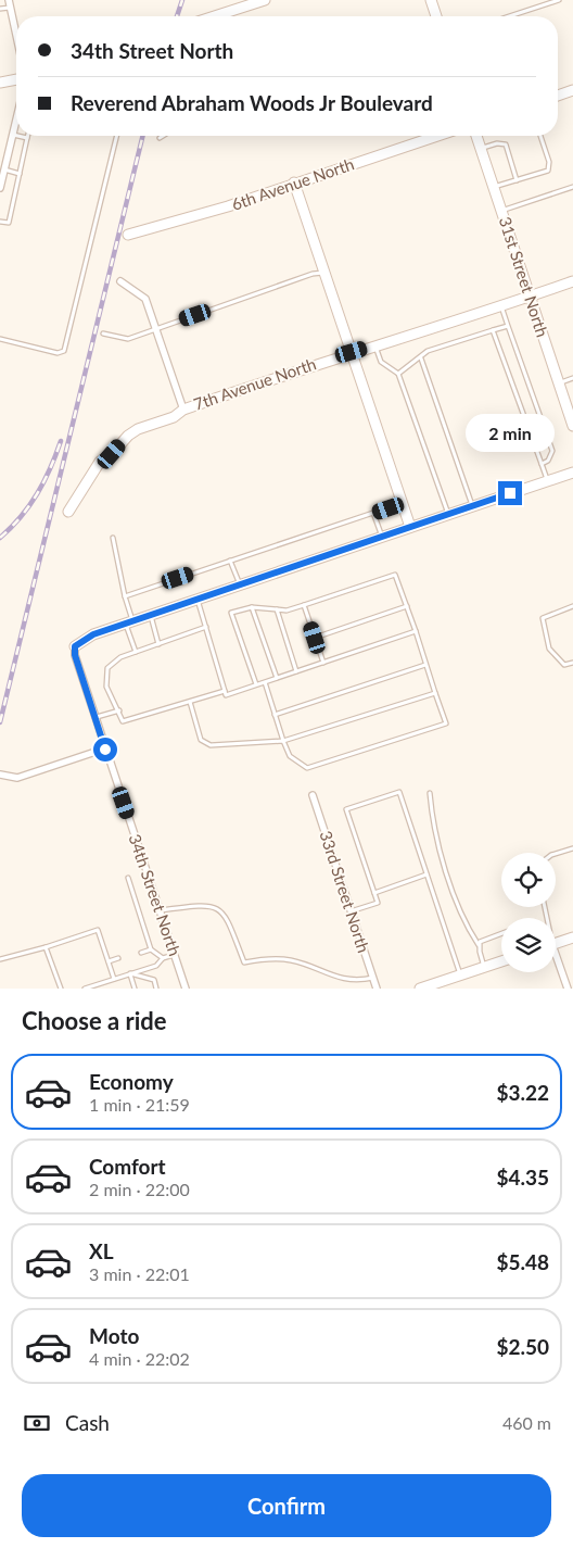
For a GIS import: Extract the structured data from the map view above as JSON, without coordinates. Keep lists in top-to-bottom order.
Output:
{
  "streets": {
    "street": [
      "6th Avenue North",
      "31st Street North",
      "7th Avenue North",
      "33rd Street North",
      "34th Street North"
    ]
  },
  "crossings": [
    ["31st Street North", "7th Avenue North"]
  ],
  "page": {
    "banner": ["34th Street North", "Reverend Abraham Woods Jr Boulevard"],
    "bubble": "2 min",
    "heading": "Choose a ride",
    "list": [
      {
        "name": "Economy",
        "note": "1 min · 21:59",
        "value": "$3.22"
      },
      {
        "name": "Comfort",
        "note": "2 min · 22:00",
        "value": "$4.35"
      },
      {
        "name": "XL",
        "note": "3 min · 22:01",
        "value": "$5.48"
      },
      {
        "name": "Moto",
        "note": "4 min · 22:02",
        "value": "$2.50"
      }
    ],
    "pay": ["Cash", "460 m"],
    "buttons": "Confirm"
  }
}
